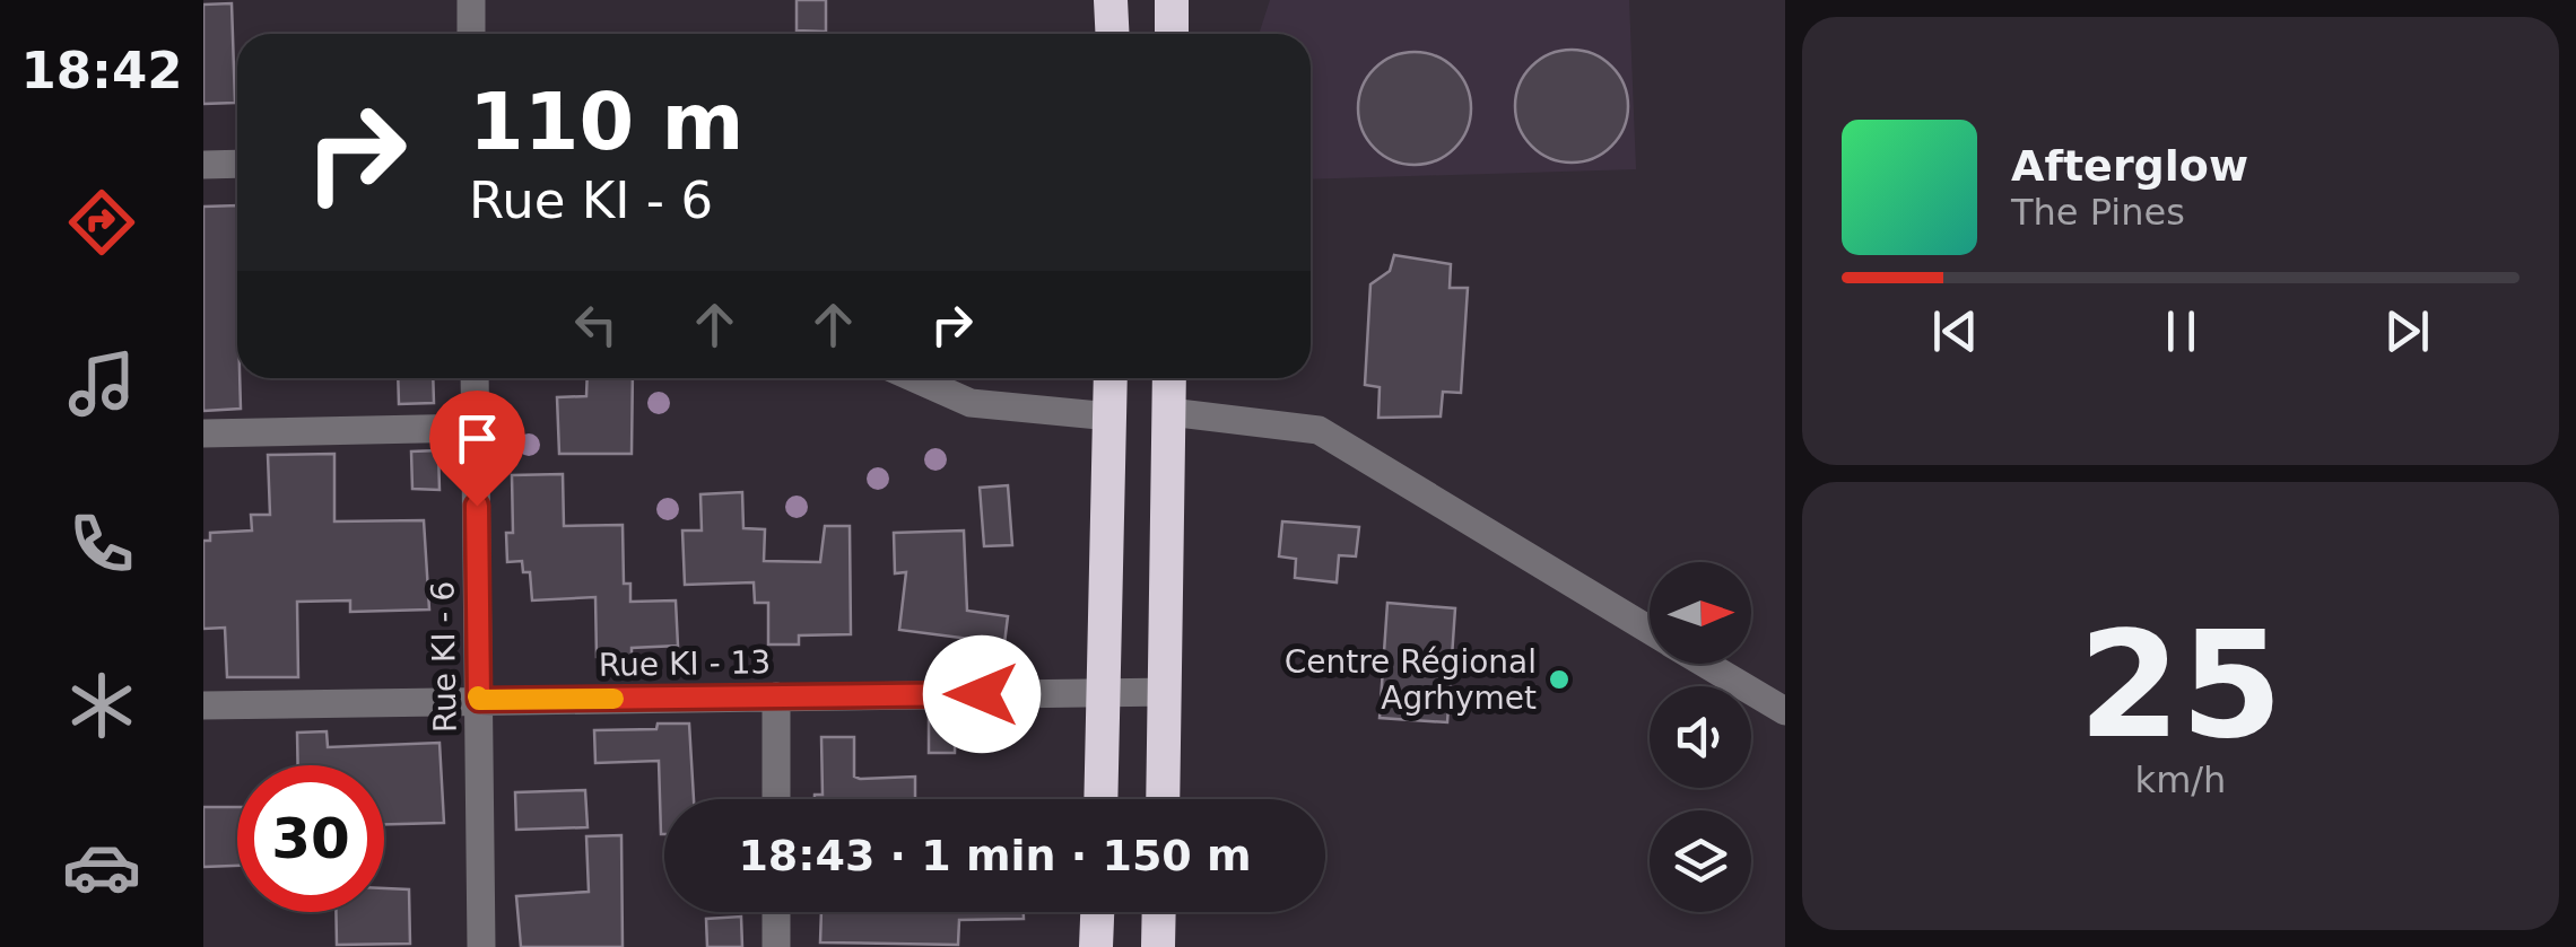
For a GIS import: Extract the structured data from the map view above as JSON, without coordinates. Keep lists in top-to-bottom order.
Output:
{
  "streets": {
    "street": ["Rue KI - 6", "Rue KI - 13"]
  },
  "crossings": [
    ["Rue KI - 6", "Rue KI - 13"]
  ],
  "places": ["Centre Régional Agrhymet"],
  "north": "right",
  "page": {
    "tabs": "18:42",
    "turn": ["110 m", "Rue KI - 6"],
    "song": ["Afterglow", "The Pines"],
    "tile": ["25", "km/h"],
    "limit": "30",
    "trip": "18:43 · 1 min · 150 m"
  }
}
